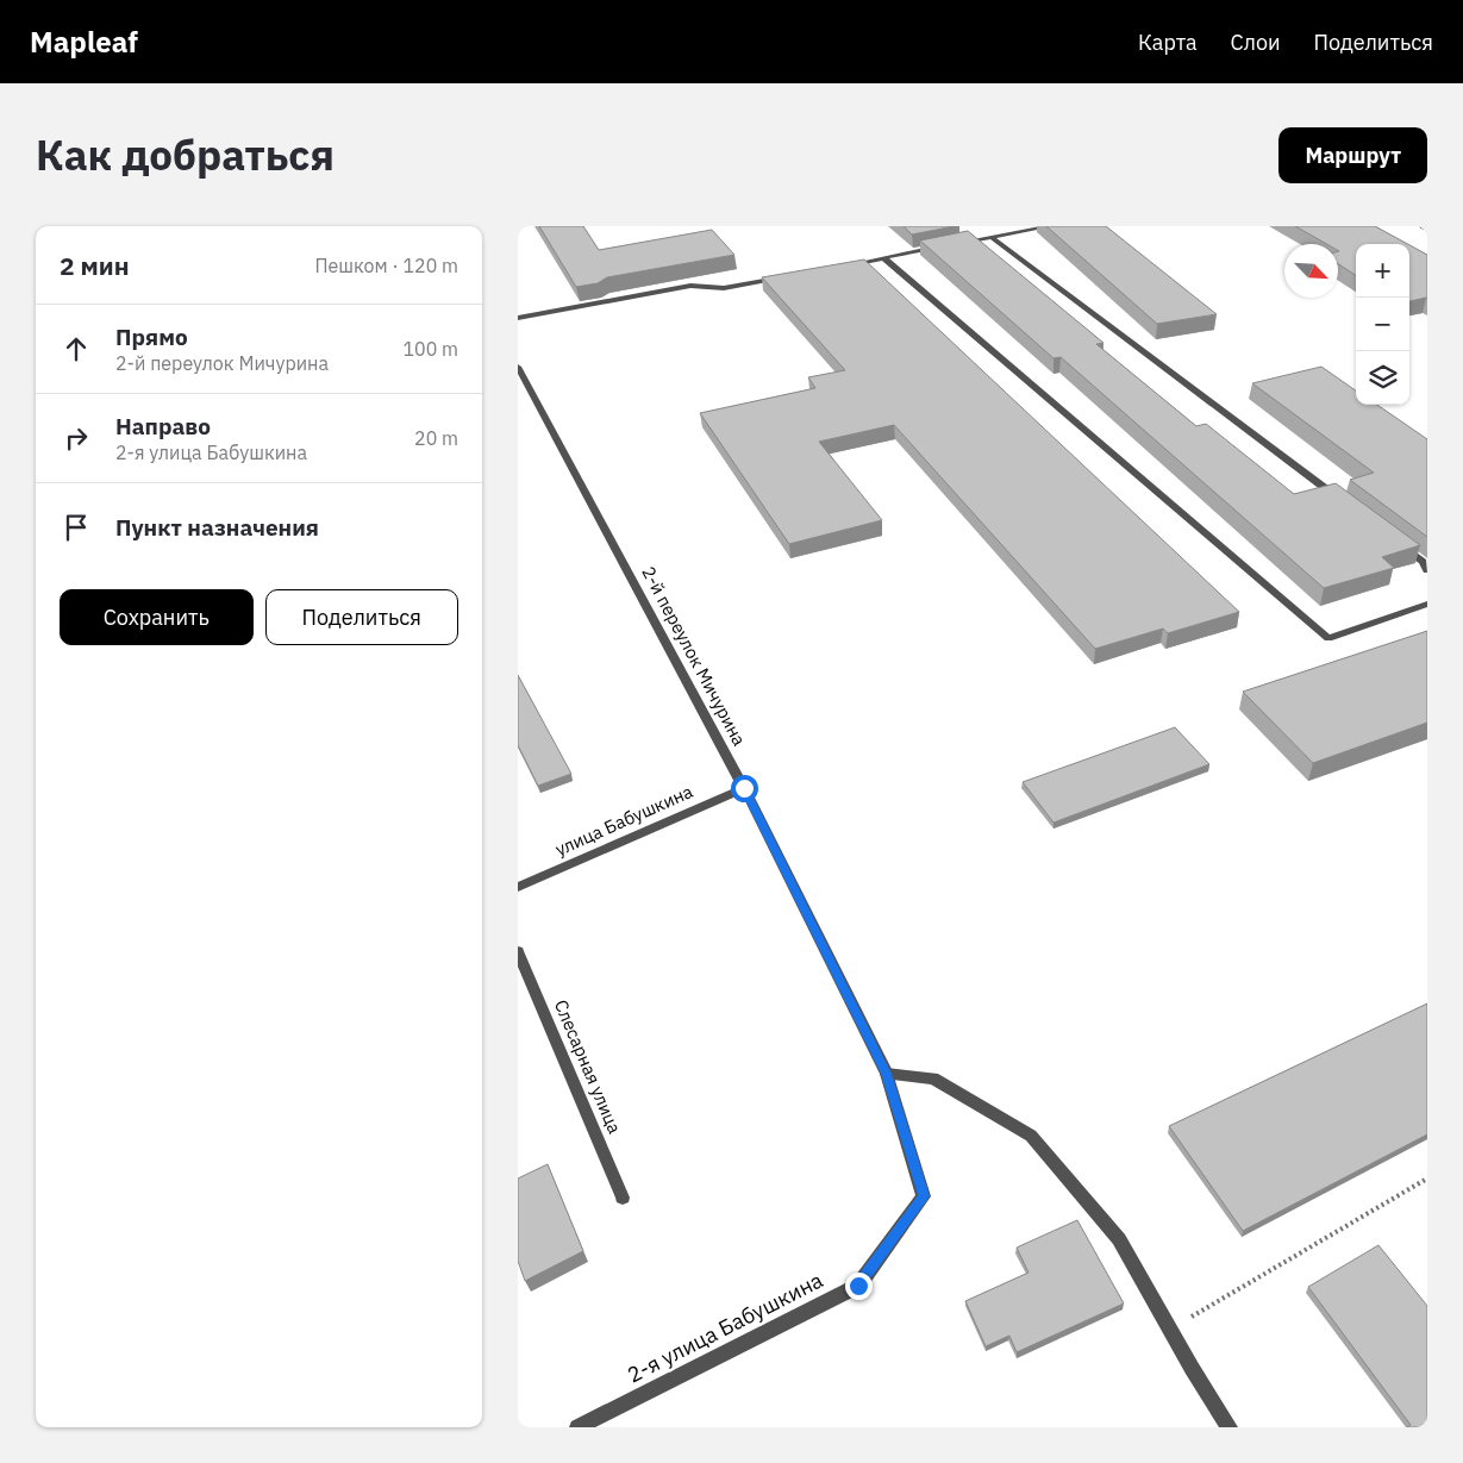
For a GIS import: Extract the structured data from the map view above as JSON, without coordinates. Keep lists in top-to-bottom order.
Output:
{
  "streets": {
    "street": [
      "2-й переулок Мичурина",
      "улица Бабушкина",
      "Слесарная улица",
      "2-я улица Бабушкина"
    ]
  },
  "crossings": [
    ["2-й переулок Мичурина", "улица Бабушкина"],
    ["2-й переулок Мичурина", "2-я улица Бабушкина"]
  ],
  "north": "bottom right",
  "page": {
    "header": "Mapleaf",
    "nav": ["Карта", "Слои", "Поделиться"],
    "title": "Как добраться",
    "buttons": [
      "Маршрут",
      ["Сохранить", "Поделиться"]
    ],
    "heading": ["2 мин", "Пешком · 120 m"],
    "map_buttons": ["+", "−"],
    "list": [
      ["Прямо", "2-й переулок Мичурина", "100 m"],
      ["Направо", "2-я улица Бабушкина", "20 m"],
      "Пункт назначения"
    ]
  }
}
